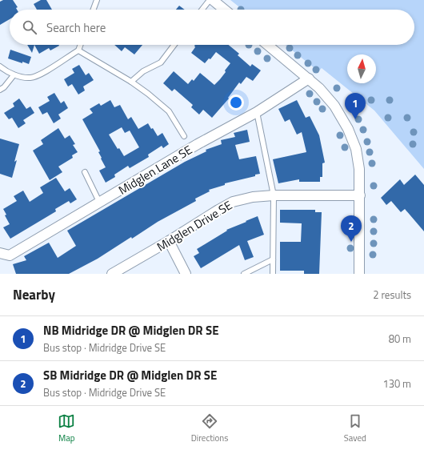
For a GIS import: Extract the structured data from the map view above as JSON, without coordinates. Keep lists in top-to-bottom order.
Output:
{
  "streets": {
    "street": ["Midglen Lane SE", "Midglen Drive SE"]
  },
  "north": "top",
  "page": {
    "search": "Search here",
    "pins": ["1", "2"],
    "heading": ["Nearby", "2 results"],
    "list": [
      {
        "mark": "1",
        "name": "NB Midridge DR @ Midglen DR SE",
        "note": "Bus stop · Midridge Drive SE",
        "value": "80 m"
      },
      {
        "mark": "2",
        "name": "SB Midridge DR @ Midglen DR SE",
        "note": "Bus stop · Midridge Drive SE",
        "value": "130 m"
      }
    ],
    "nav": ["Map", "Directions", "Saved"]
  }
}
